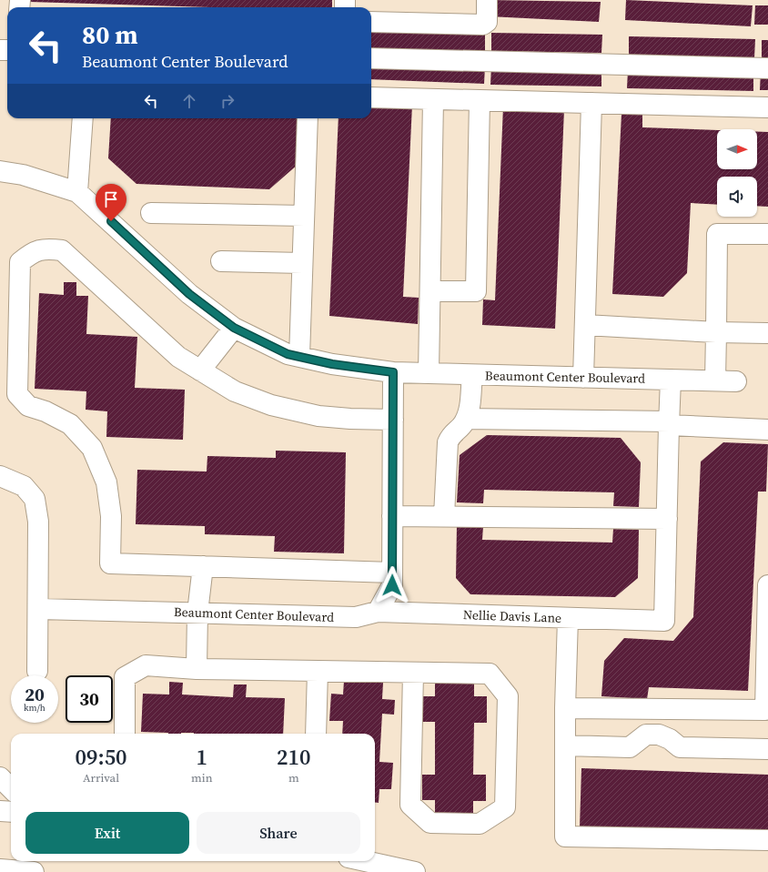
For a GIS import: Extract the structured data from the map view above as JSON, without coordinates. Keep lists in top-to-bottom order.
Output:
{
  "streets": {
    "main road": ["Beaumont Center Boulevard", "Nellie Davis Lane"]
  },
  "crossings": [
    ["Beaumont Center Boulevard", "Nellie Davis Lane"]
  ],
  "north": "right",
  "page": {
    "turn": ["80 m", "Beaumont Center Boulevard"],
    "speed": "20 km/h",
    "limit": "30",
    "eta": [
      "09:50",
      "Arrival",
      "1",
      "min",
      "210",
      "m"
    ],
    "buttons": ["Exit", "Share"]
  }
}
